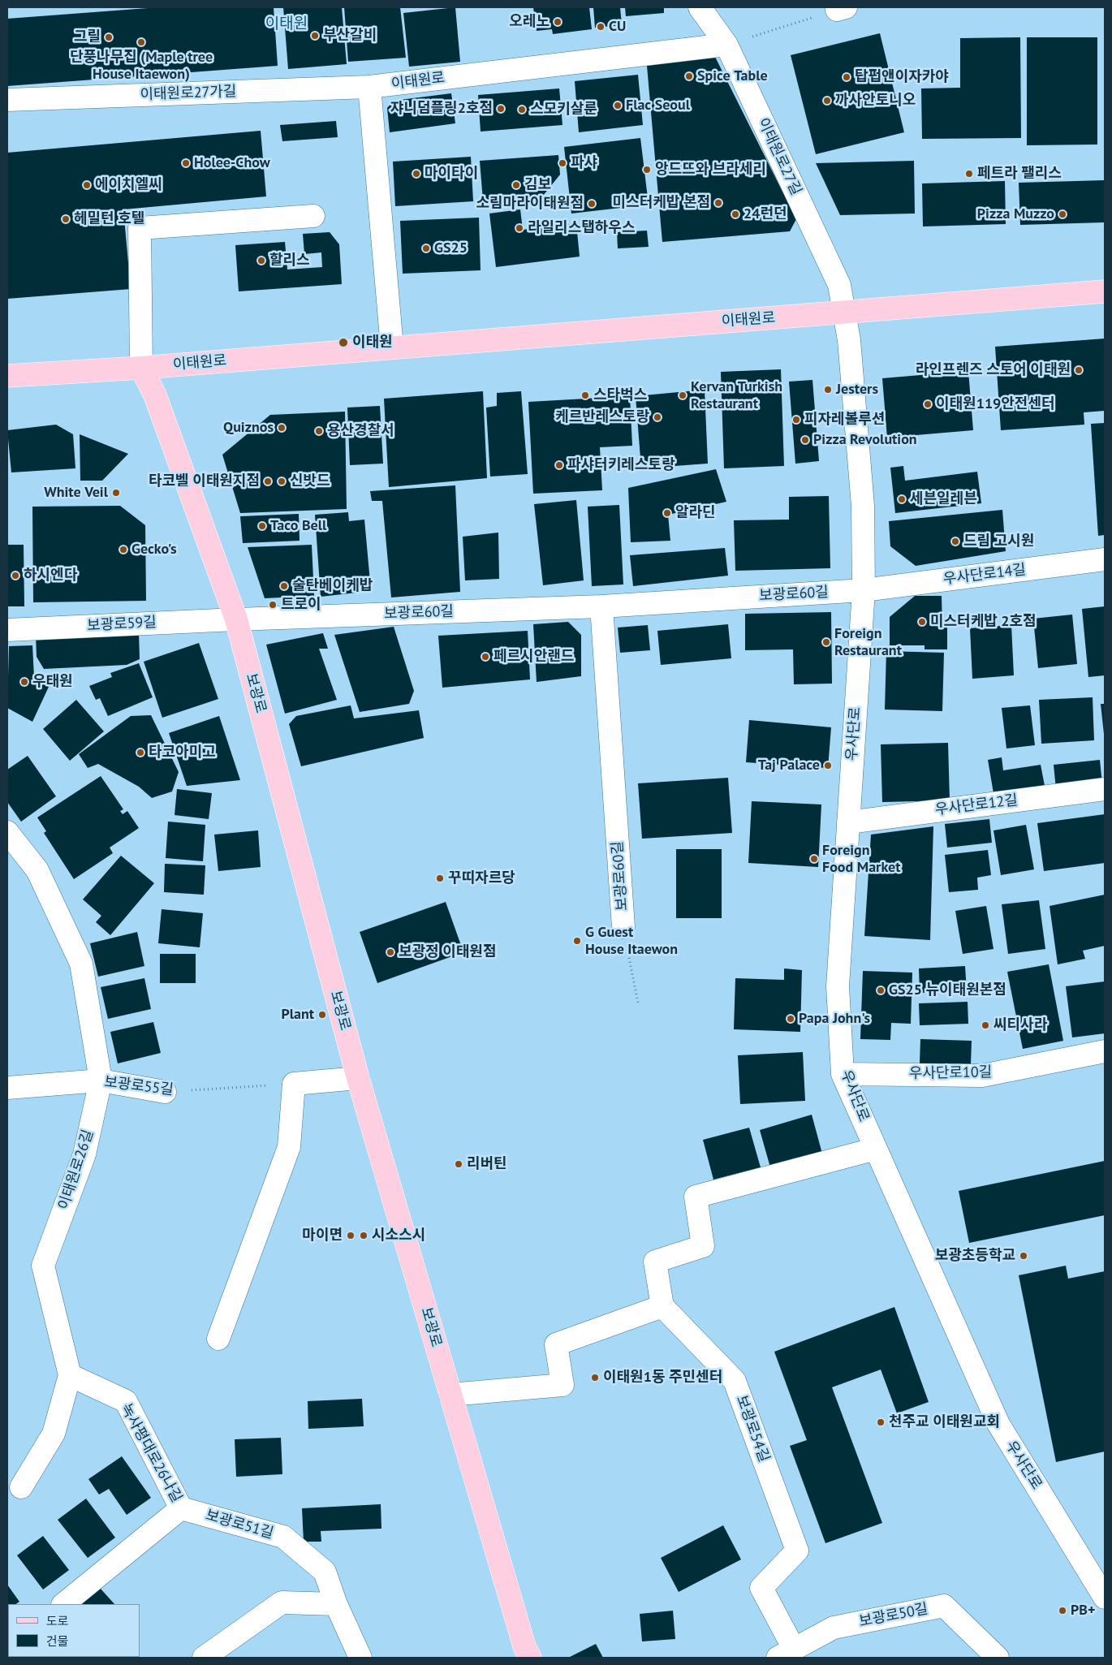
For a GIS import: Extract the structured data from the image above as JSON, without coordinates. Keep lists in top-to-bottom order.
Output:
{
  "streets": {
    "main road": ["이태원로", "보광로"],
    "street": [
      "이태원로27가길",
      "이태원로27길",
      "우사단로14길",
      "보광로60길",
      "보광로59길",
      "우사단로",
      "우사단로12길",
      "우사단로10길",
      "보광로55길",
      "이태원로26길",
      "보광로54길",
      "녹사평대로26나길",
      "보광로51길",
      "보광로50길"
    ]
  },
  "crossings": [
    ["이태원로", "이태원로27가길"],
    ["이태원로", "이태원로27길"],
    ["이태원로", "보광로"],
    ["이태원로", "우사단로"],
    ["이태원로27길", "우사단로"],
    ["우사단로14길", "보광로60길"],
    ["우사단로14길", "우사단로"],
    ["보광로60길", "보광로59길"],
    ["보광로60길", "보광로"],
    ["보광로60길", "우사단로"],
    ["보광로59길", "보광로"],
    ["우사단로", "우사단로12길"],
    ["우사단로", "우사단로10길"],
    ["보광로55길", "이태원로26길"],
    ["이태원로26길", "녹사평대로26나길"],
    ["보광로54길", "보광로50길"],
    ["녹사평대로26나길", "보광로51길"]
  ],
  "districts": ["이태원"],
  "places": [
    "오레노",
    "CU",
    "부산갈비",
    "그릴",
    "단풍나무집 (Maple tree House Itaewon)",
    "Spice Table",
    "탑펍앤이자카야",
    "까사안토니오",
    "Flac Seoul",
    "쟈니덤플링2호점",
    "스모키살룬",
    "Holee-Chow",
    "파샤",
    "앙드뜨와 브라세리",
    "마이타이",
    "페트라 팰리스",
    "에이치엘씨",
    "김보",
    "미스터케밥 본점",
    "소림마라이태원점",
    "24런던",
    "Pizza Muzzo",
    "헤밀턴 호텔",
    "라일리스탭하우스",
    "GS25",
    "할리스",
    "이태원",
    "라인프렌즈 스토어 이태원",
    "Jesters",
    "스타벅스",
    "Kervan Turkish Restaurant",
    "이태원119안전센터",
    "케르반레스토랑",
    "피자레볼루션",
    "Quiznos",
    "용산경찰서",
    "Pizza Revolution",
    "파샤터키레스토랑",
    "타코벨 이태원지점",
    "신밧드",
    "White Veil",
    "세븐일레븐",
    "알라딘",
    "Taco Bell",
    "드림 고시원",
    "Gecko's",
    "하시엔다",
    "술탄베이케밥",
    "트로이",
    "미스터케밥 2호점",
    "Foreign Restaurant",
    "페르시안랜드",
    "우태원",
    "타코아미고",
    "Taj Palace",
    "Foreign Food Market",
    "꾸띠자르당",
    "G Guest House Itaewon",
    "보광정 이태원점",
    "GS25 뉴이태원본점",
    "Plant",
    "Papa John's",
    "씨티사라",
    "리버틴",
    "마이면",
    "시소스시",
    "보광초등학교",
    "이태원1동 주민센터",
    "천주교 이태원교회",
    "PB+"
  ],
  "legend": ["도로", "건물"]
}
